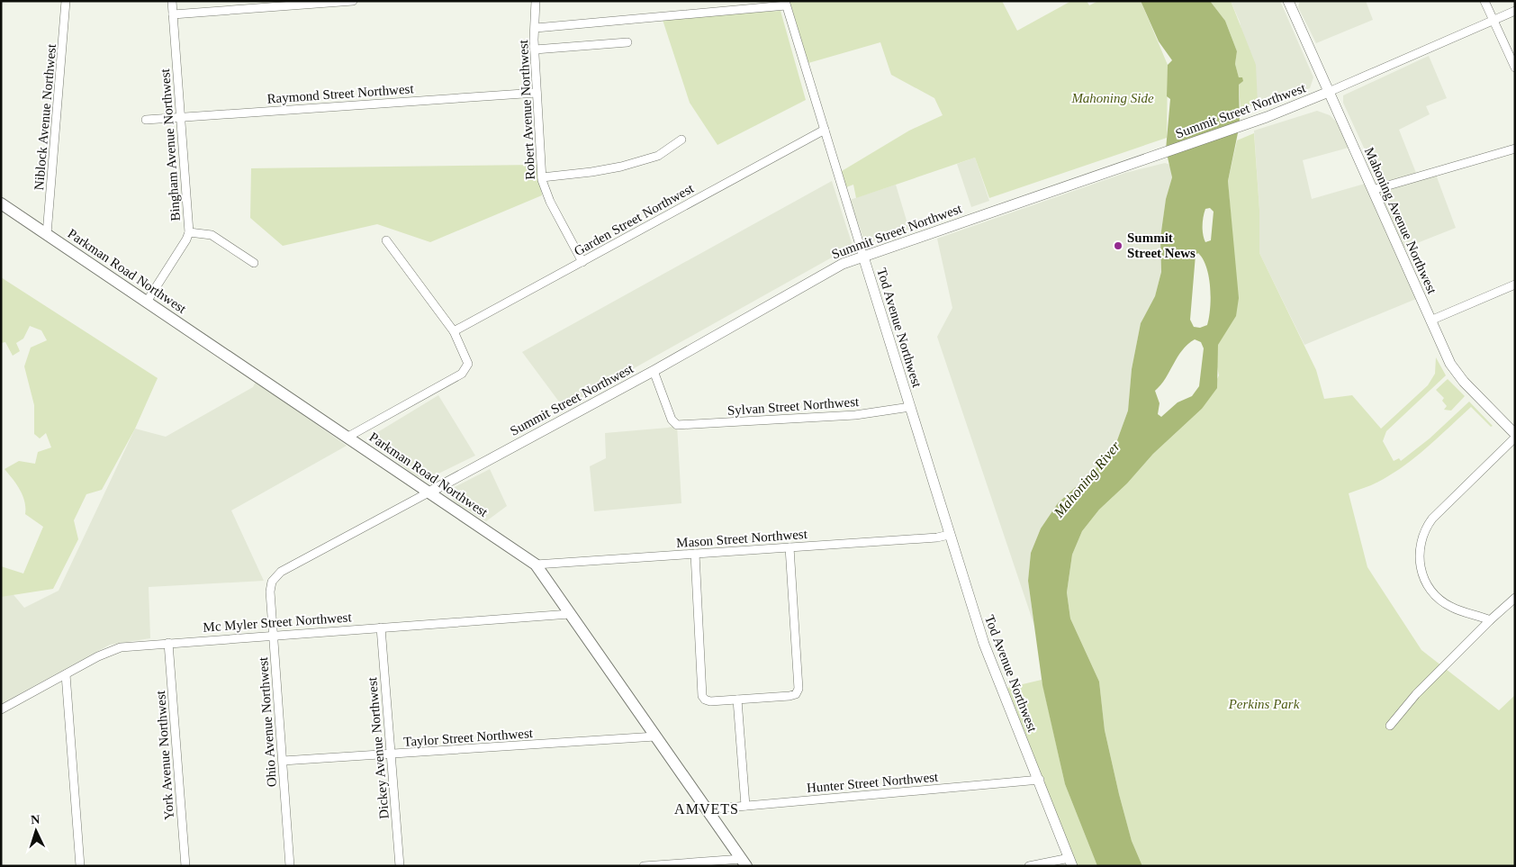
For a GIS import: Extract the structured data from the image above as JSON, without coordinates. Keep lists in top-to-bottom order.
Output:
{
  "streets": {
    "main road": [
      "Summit Street Northwest",
      "Mahoning Avenue Northwest",
      "Parkman Road Northwest",
      "Tod Avenue Northwest"
    ],
    "street": [
      "Raymond Street Northwest",
      "Robert Avenue Northwest",
      "Niblock Avenue Northwest",
      "Bingham Avenue Northwest",
      "Garden Street Northwest",
      "Sylvan Street Northwest",
      "Mason Street Northwest",
      "Mc Myler Street Northwest",
      "Ohio Avenue Northwest",
      "Taylor Street Northwest",
      "Dickey Avenue Northwest",
      "York Avenue Northwest",
      "Hunter Street Northwest"
    ]
  },
  "crossings": [
    ["Raymond Street Northwest", "Robert Avenue Northwest"],
    ["Raymond Street Northwest", "Bingham Avenue Northwest"],
    ["Robert Avenue Northwest", "Garden Street Northwest"],
    ["Robert Avenue Northwest", "Tod Avenue Northwest"],
    ["Summit Street Northwest", "Mahoning Avenue Northwest"],
    ["Summit Street Northwest", "Parkman Road Northwest"],
    ["Summit Street Northwest", "Tod Avenue Northwest"],
    ["Summit Street Northwest", "Sylvan Street Northwest"],
    ["Summit Street Northwest", "Ohio Avenue Northwest"],
    ["Niblock Avenue Northwest", "Parkman Road Northwest"],
    ["Bingham Avenue Northwest", "Parkman Road Northwest"],
    ["Garden Street Northwest", "Tod Avenue Northwest"],
    ["Parkman Road Northwest", "Mason Street Northwest"],
    ["Parkman Road Northwest", "Mc Myler Street Northwest"],
    ["Parkman Road Northwest", "Taylor Street Northwest"],
    ["Parkman Road Northwest", "Hunter Street Northwest"],
    ["Tod Avenue Northwest", "Sylvan Street Northwest"],
    ["Tod Avenue Northwest", "Mason Street Northwest"],
    ["Tod Avenue Northwest", "Hunter Street Northwest"],
    ["Mc Myler Street Northwest", "Ohio Avenue Northwest"],
    ["Mc Myler Street Northwest", "Dickey Avenue Northwest"],
    ["Mc Myler Street Northwest", "York Avenue Northwest"],
    ["Ohio Avenue Northwest", "Taylor Street Northwest"],
    ["Taylor Street Northwest", "Dickey Avenue Northwest"]
  ],
  "districts": ["AMVETS"],
  "water": ["Mahoning River"],
  "parks": ["Mahoning Side", "Perkins Park"],
  "places": ["Summit Street News"],
  "north": "top"
}
